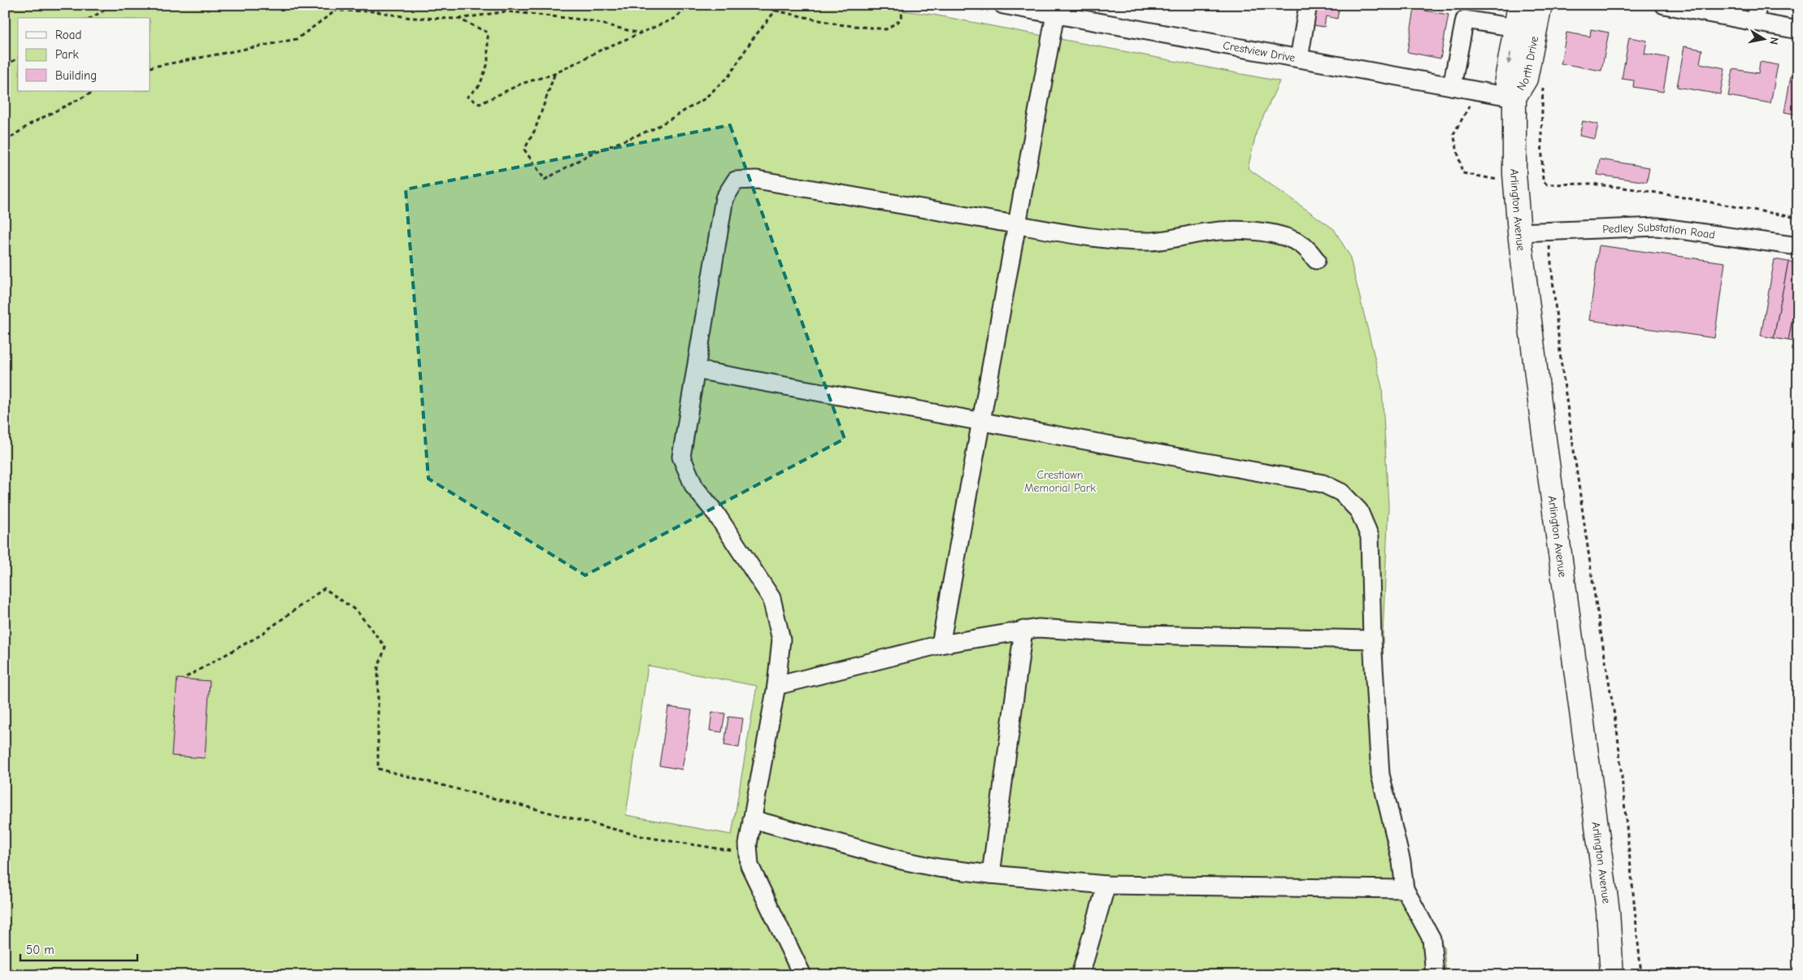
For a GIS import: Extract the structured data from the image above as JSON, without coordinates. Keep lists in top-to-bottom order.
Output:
{
  "streets": {
    "main road": ["North Drive", "Arlington Avenue"],
    "street": ["Crestview Drive", "Pedley Substation Road"]
  },
  "crossings": [
    ["Crestview Drive", "North Drive"],
    ["Crestview Drive", "Arlington Avenue"],
    ["North Drive", "Arlington Avenue"],
    ["Arlington Avenue", "Pedley Substation Road"]
  ],
  "parks": ["Crestlawn Memorial Park"],
  "legend": ["Road", "Park", "Building"],
  "scale_bar": "50 m",
  "north": "right"
}
